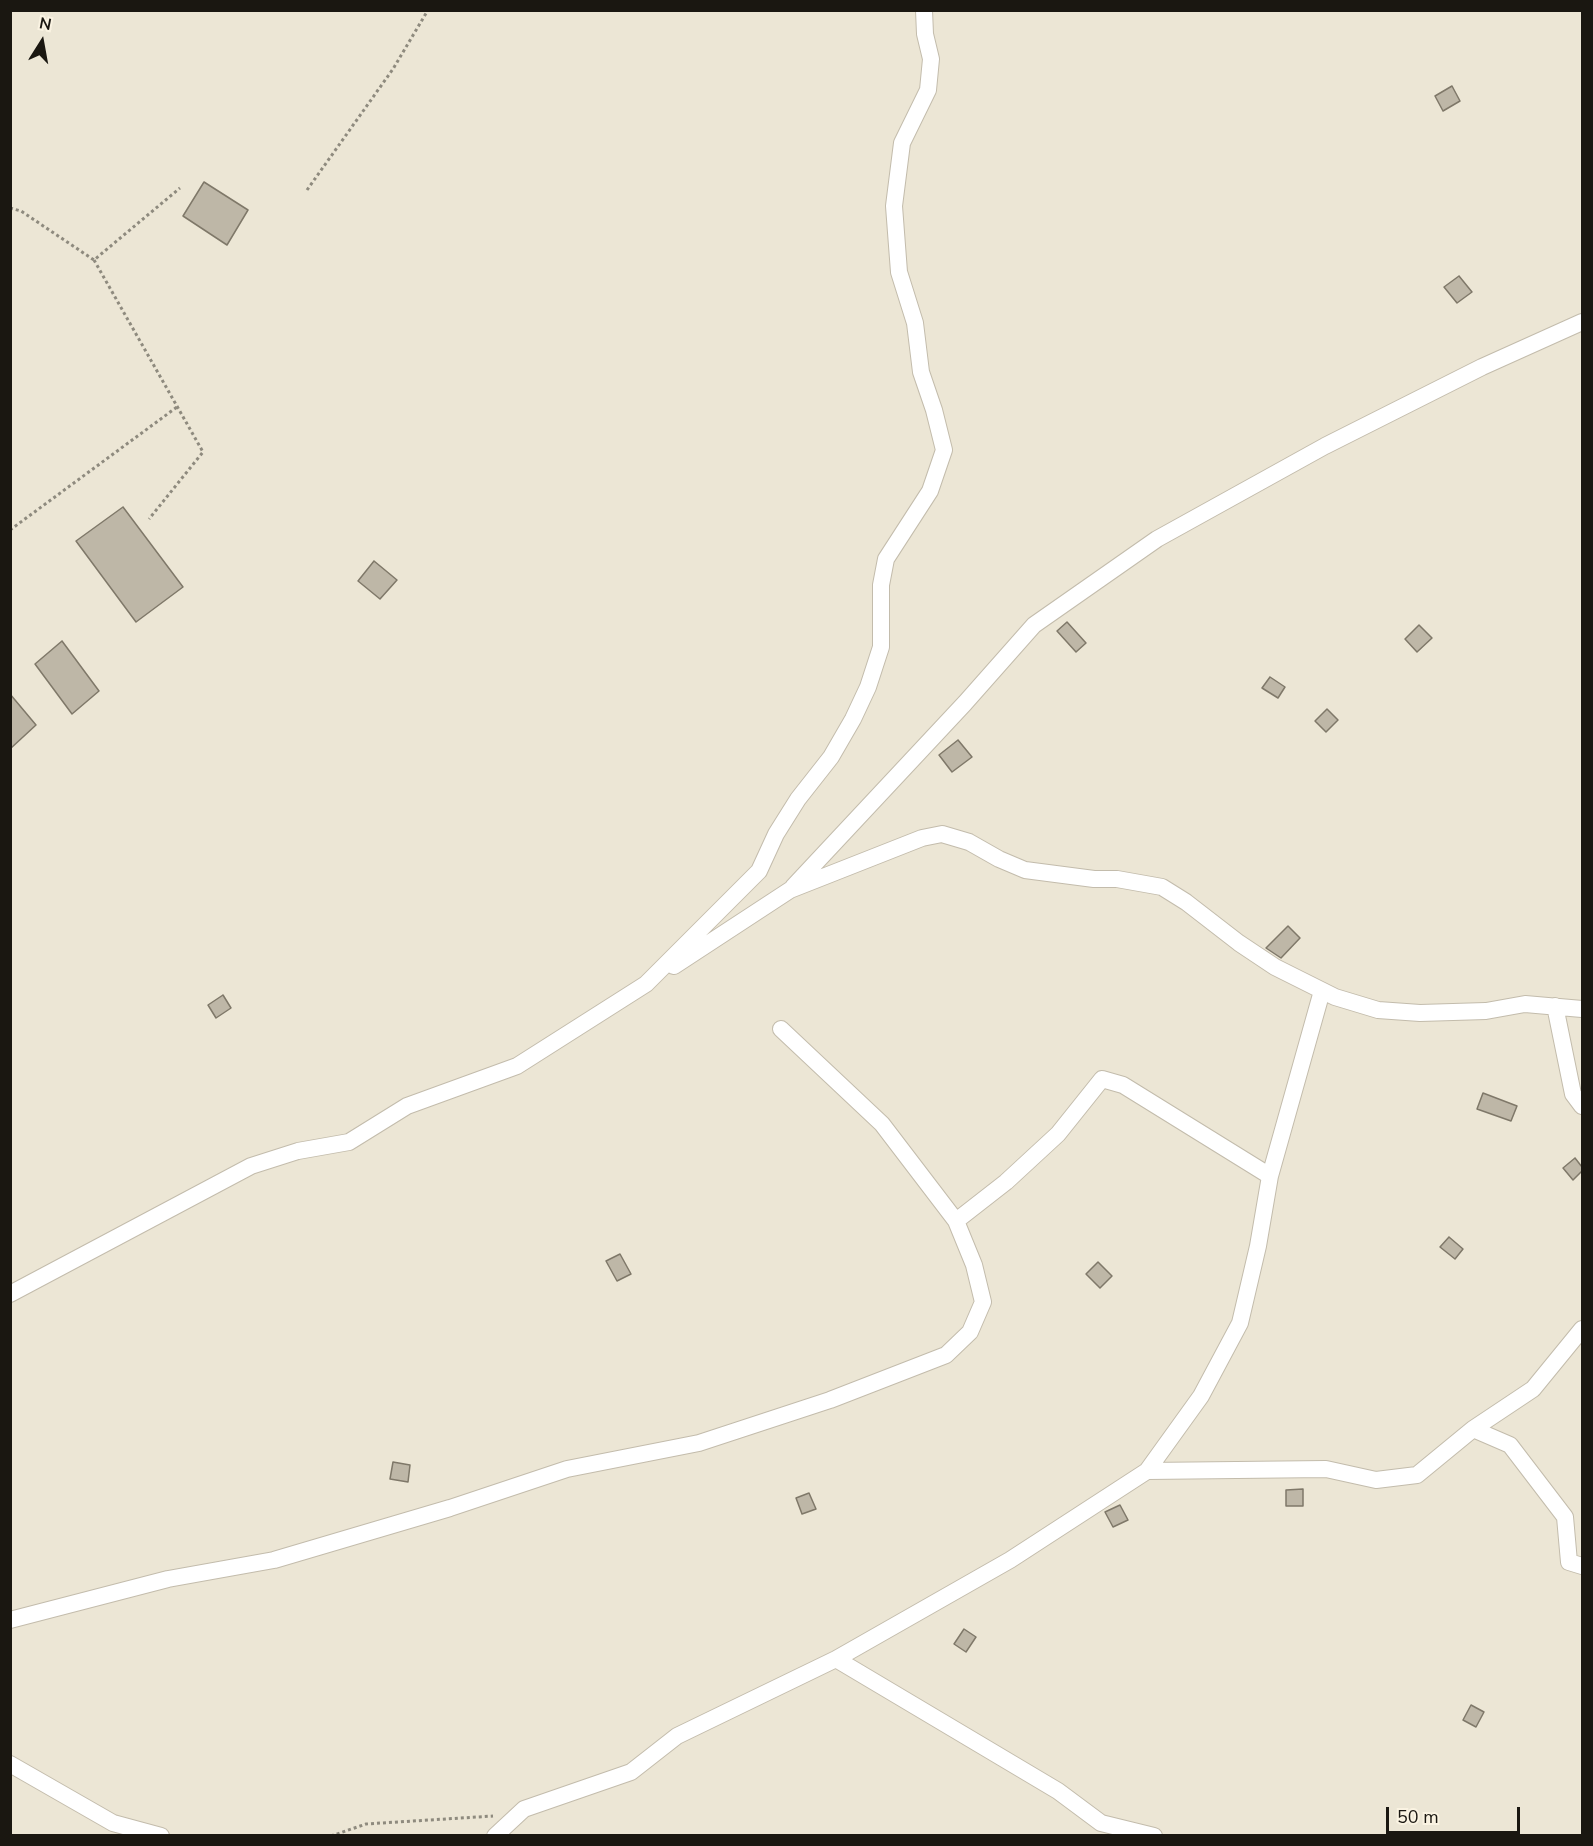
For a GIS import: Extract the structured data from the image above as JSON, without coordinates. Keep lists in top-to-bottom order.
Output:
{
  "scale_bar": "50 m",
  "north": "top"
}
